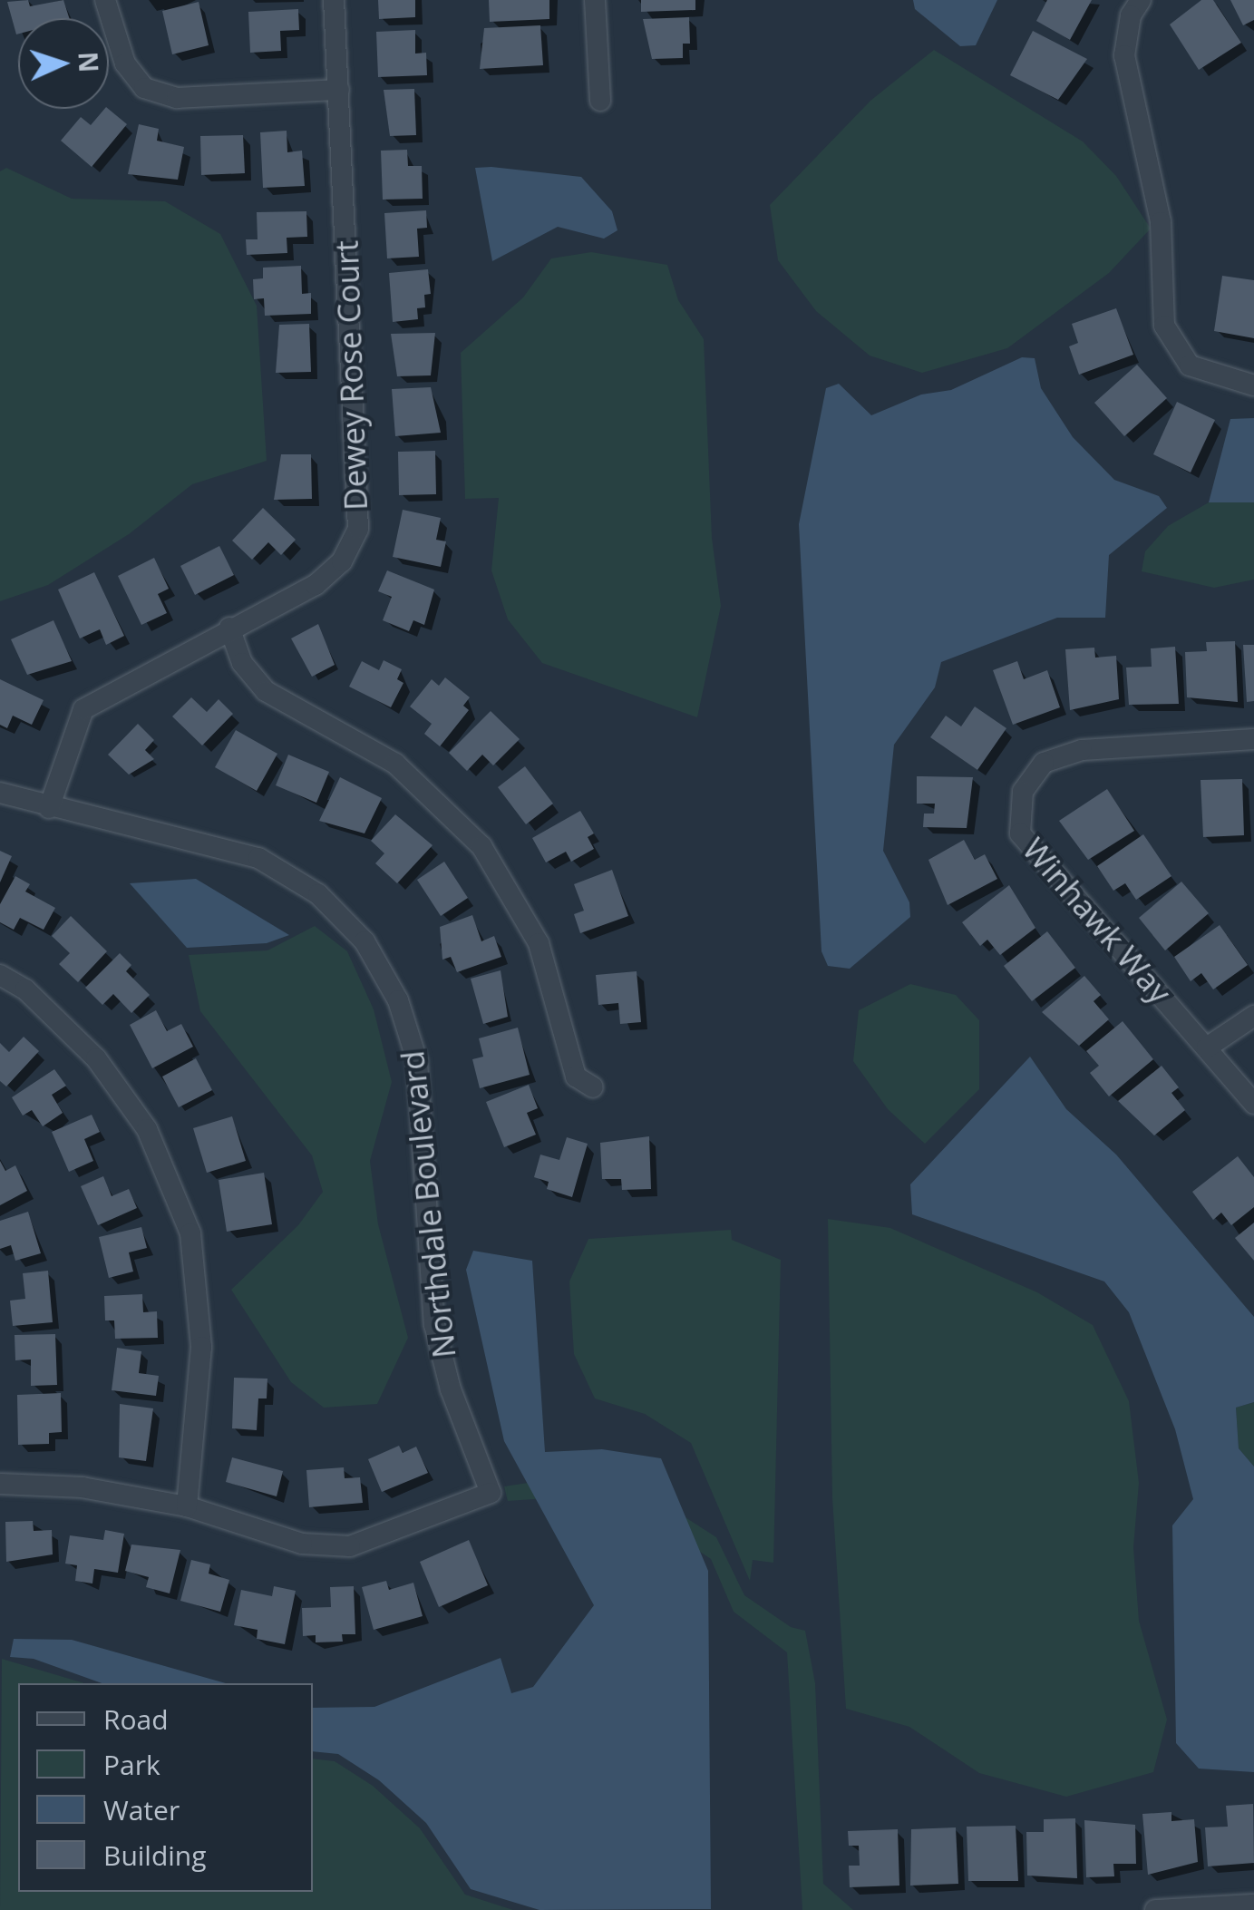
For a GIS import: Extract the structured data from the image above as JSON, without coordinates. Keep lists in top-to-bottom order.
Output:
{
  "streets": {
    "street": ["Dewey Rose Court", "Winhawk Way", "Northdale Boulevard"]
  },
  "crossings": [
    ["Dewey Rose Court", "Northdale Boulevard"]
  ],
  "legend": [
    "Road",
    "Park",
    "Water",
    "Building"
  ],
  "north": "right"
}
